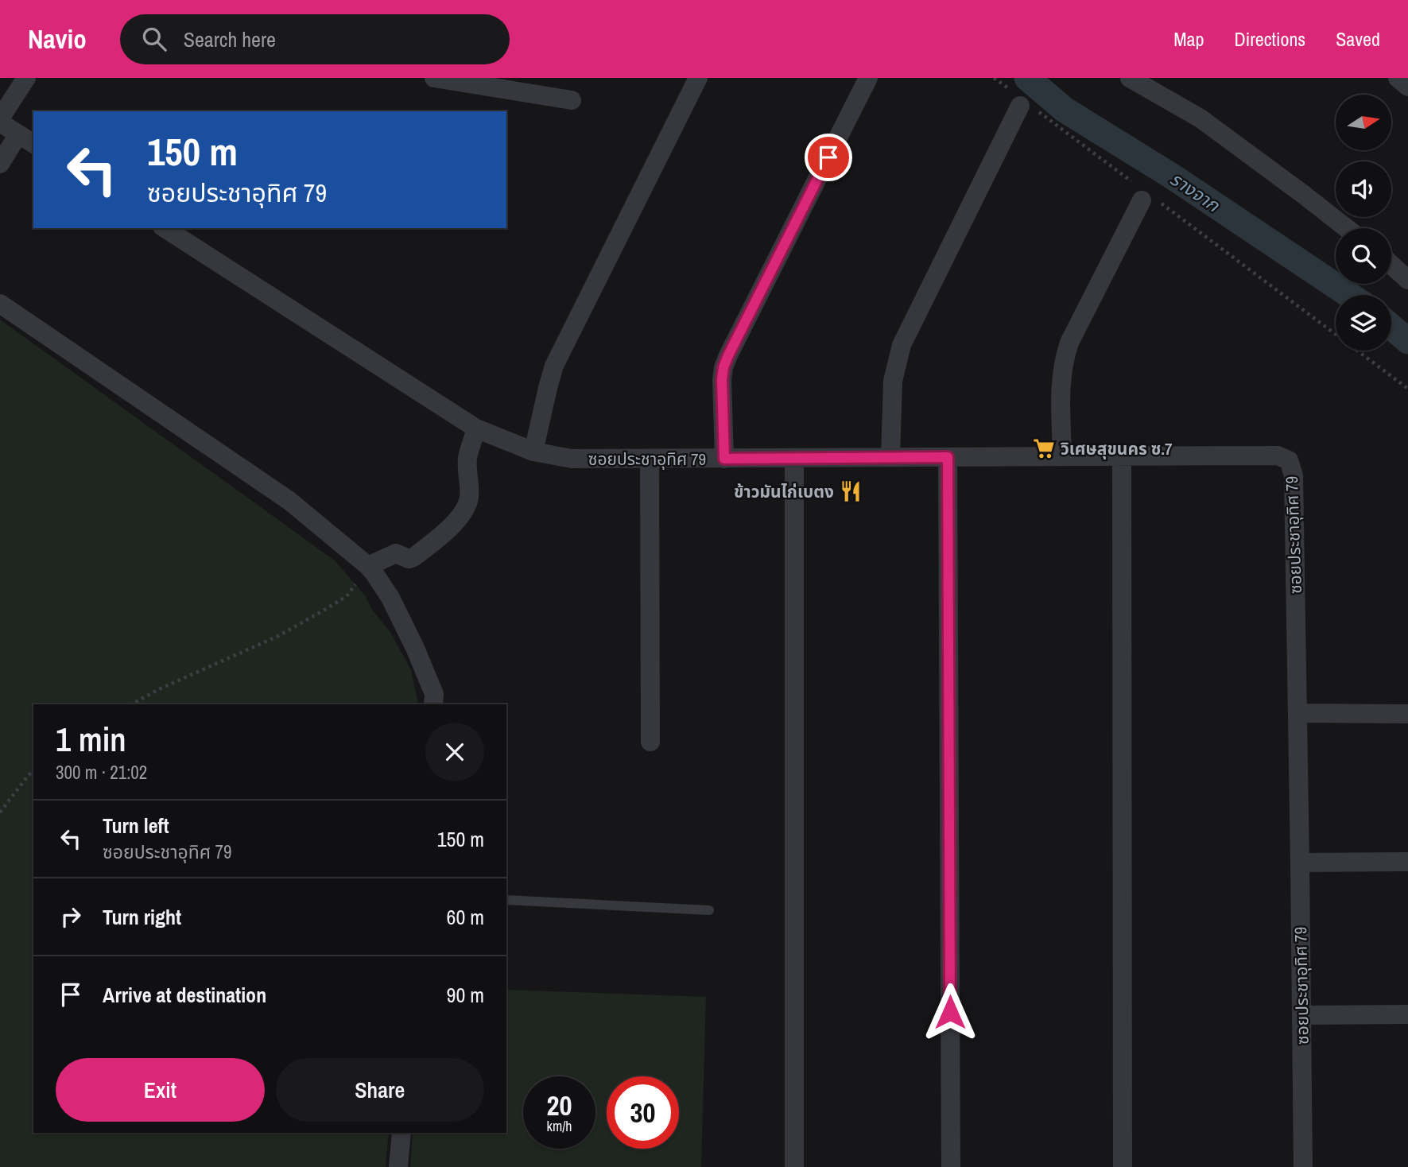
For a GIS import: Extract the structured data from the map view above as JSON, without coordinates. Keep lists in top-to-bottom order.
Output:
{
  "streets": {
    "street": ["ซอยประชาอุทิศ 79"]
  },
  "water": ["รางจาก"],
  "places": {
    "supermarket": ["วิเศษสุขนคร ซ.7"],
    "restaurant": ["ข้าวมันไก่เบตง"]
  },
  "north": "right",
  "page": {
    "header": "Navio",
    "search": "Search here",
    "nav": ["Map", "Directions", "Saved"],
    "turn": ["150 m", "ซอยประชาอุทิศ 79"],
    "heading": ["1 min", "300 m · 21:02"],
    "list": [
      {
        "name": "Turn left",
        "note": "ซอยประชาอุทิศ 79",
        "value": "150 m"
      },
      {
        "name": "Turn right",
        "value": "60 m"
      },
      {
        "name": "Arrive at destination",
        "value": "90 m"
      }
    ],
    "buttons": ["Exit", "Share"],
    "speed": "20 km/h",
    "limit": "30"
  }
}
